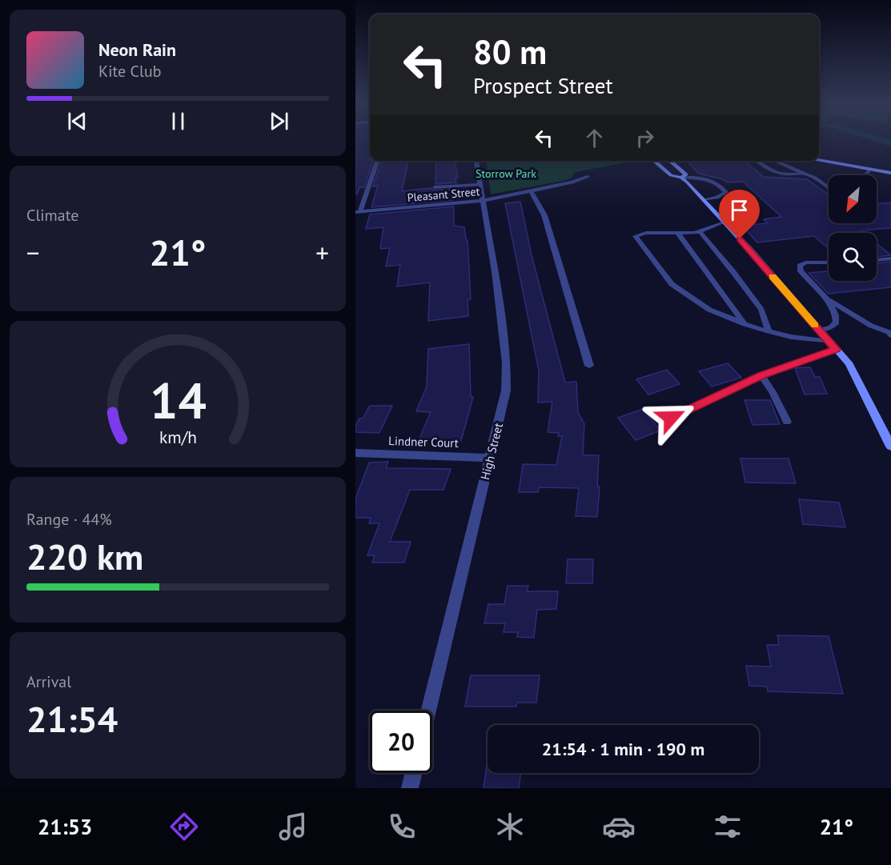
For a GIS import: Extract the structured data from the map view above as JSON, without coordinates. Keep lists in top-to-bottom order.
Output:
{
  "streets": {
    "street": ["Pleasant Street", "Lindner Court", "High Street"]
  },
  "crossings": [
    ["Pleasant Street", "High Street"],
    ["Lindner Court", "High Street"]
  ],
  "parks": ["Storrow Park"],
  "north": "bottom left",
  "page": {
    "turn": ["80 m", "Prospect Street"],
    "song": ["Neon Rain", "Kite Club"],
    "tile": [
      "Climate",
      ["Range · 44%", "220 km"],
      ["Arrival", "21:54"]
    ],
    "heat": ["−", "21°", "+"],
    "limit": "20",
    "trip": "21:54 · 1 min · 190 m",
    "tabs": ["21:53", "21°"],
    "gauge": ["14", "km/h"]
  }
}
